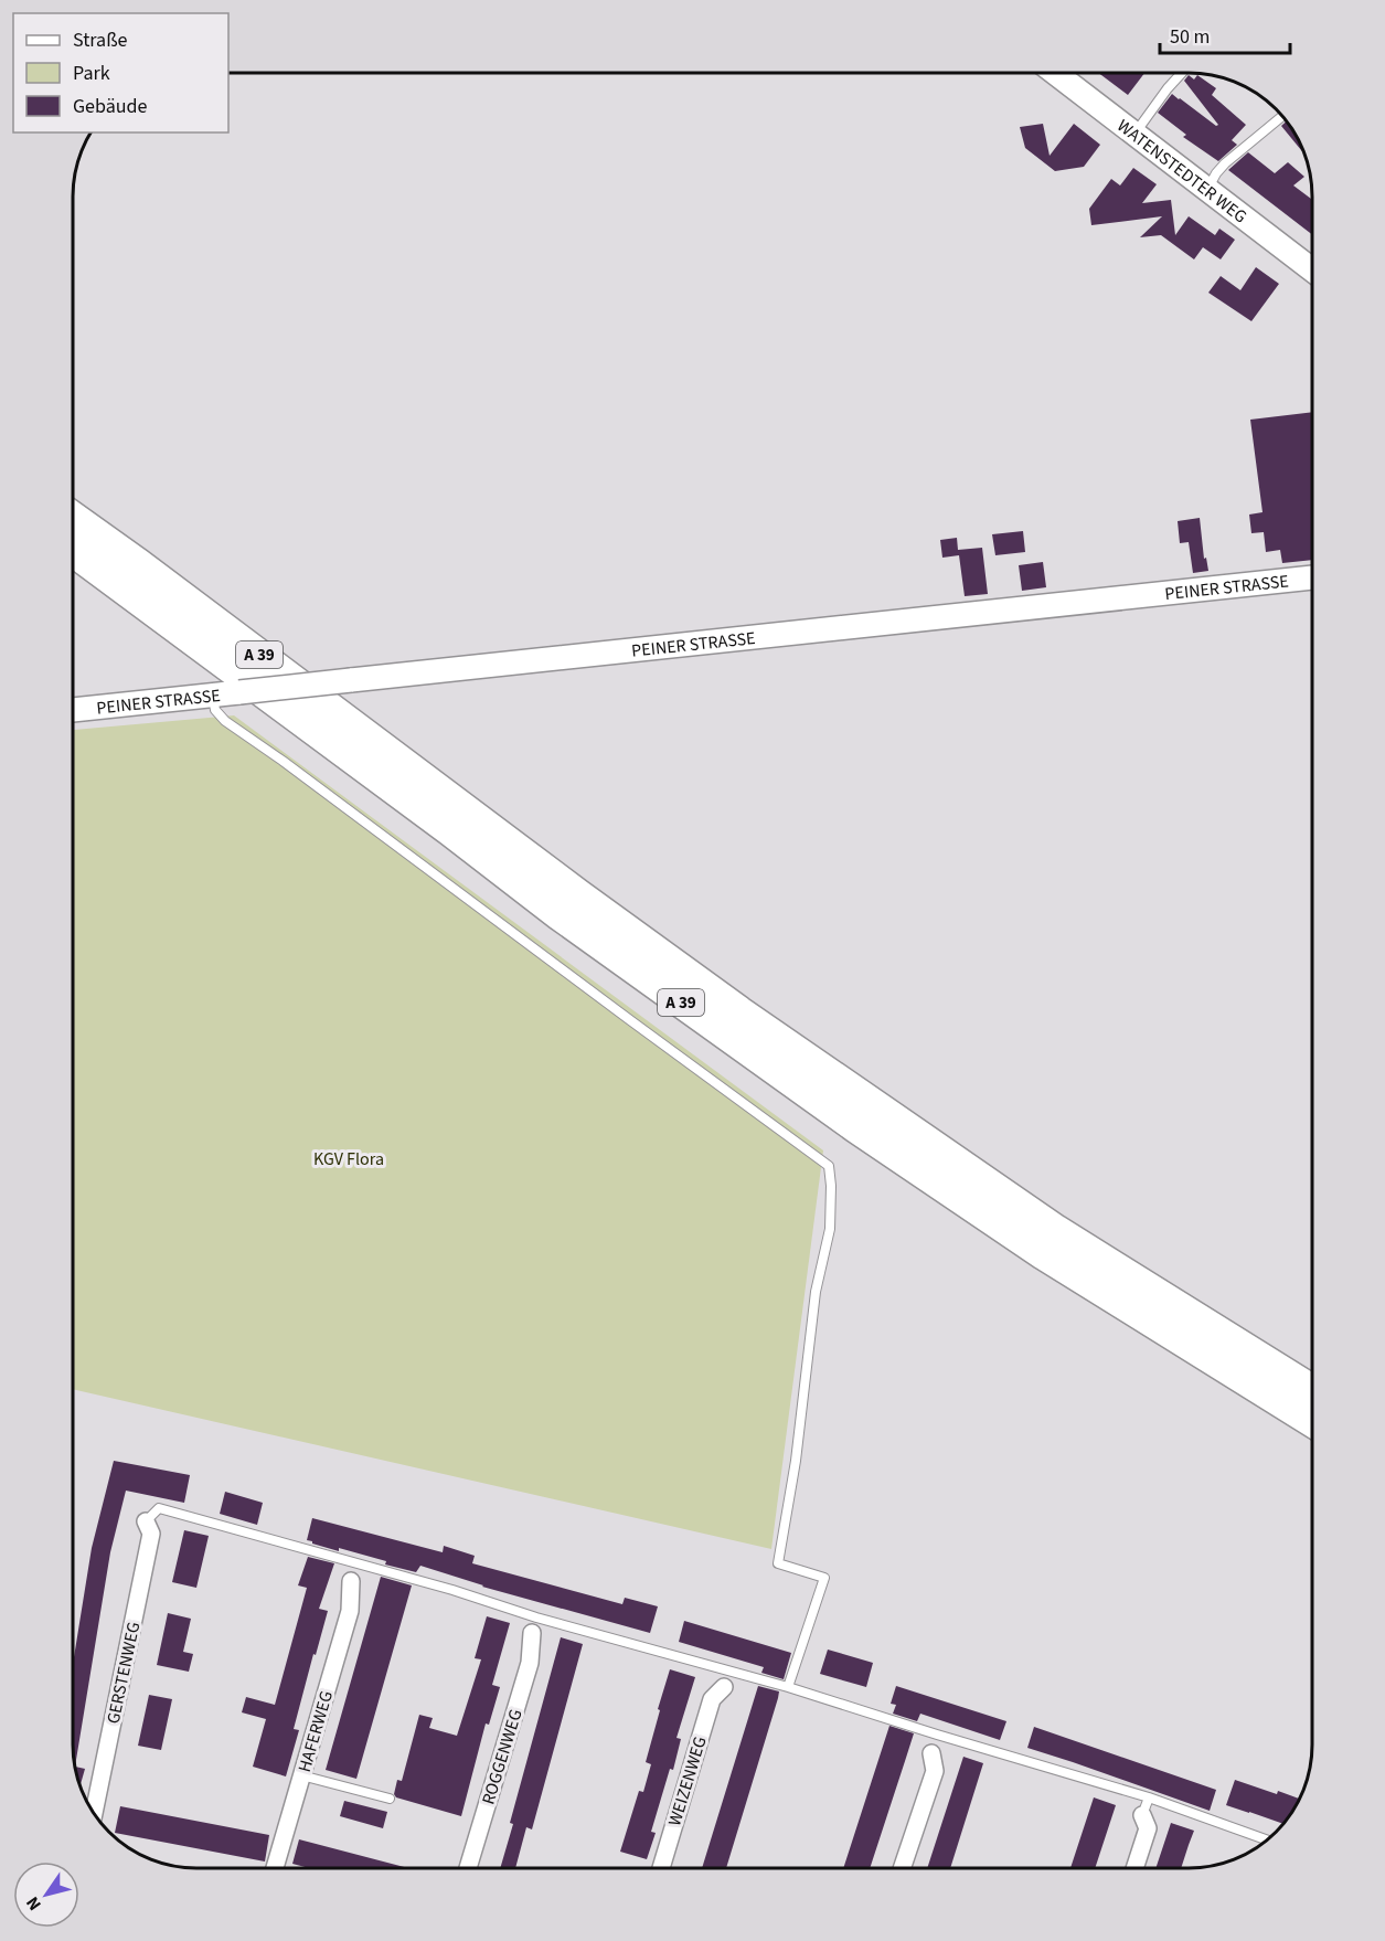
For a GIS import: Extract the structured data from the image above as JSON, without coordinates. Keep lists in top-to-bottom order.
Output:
{
  "streets": {
    "highway": ["A 39"],
    "street": [
      "WATENSTEDTER WEG",
      "PEINER STRASSE",
      "GERSTENWEG",
      "HAFERWEG",
      "ROGGENWEG",
      "WEIZENWEG"
    ]
  },
  "parks": ["KGV Flora"],
  "legend": ["Straße", "Park", "Gebäude"],
  "scale_bar": "50 m",
  "north": "bottom left"
}
